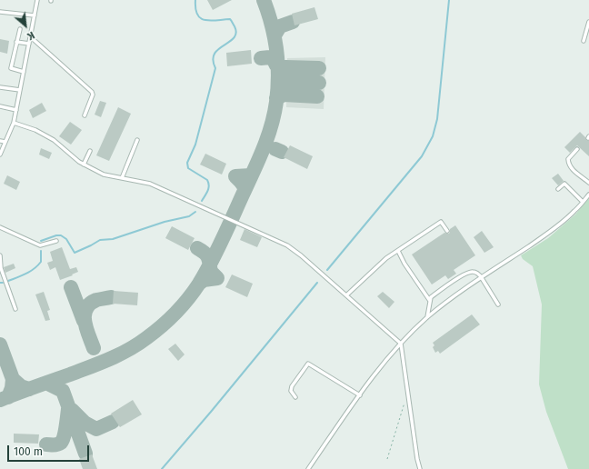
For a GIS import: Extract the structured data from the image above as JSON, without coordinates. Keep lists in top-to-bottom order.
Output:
{
  "scale_bar": "100 m",
  "north": "bottom right"
}
